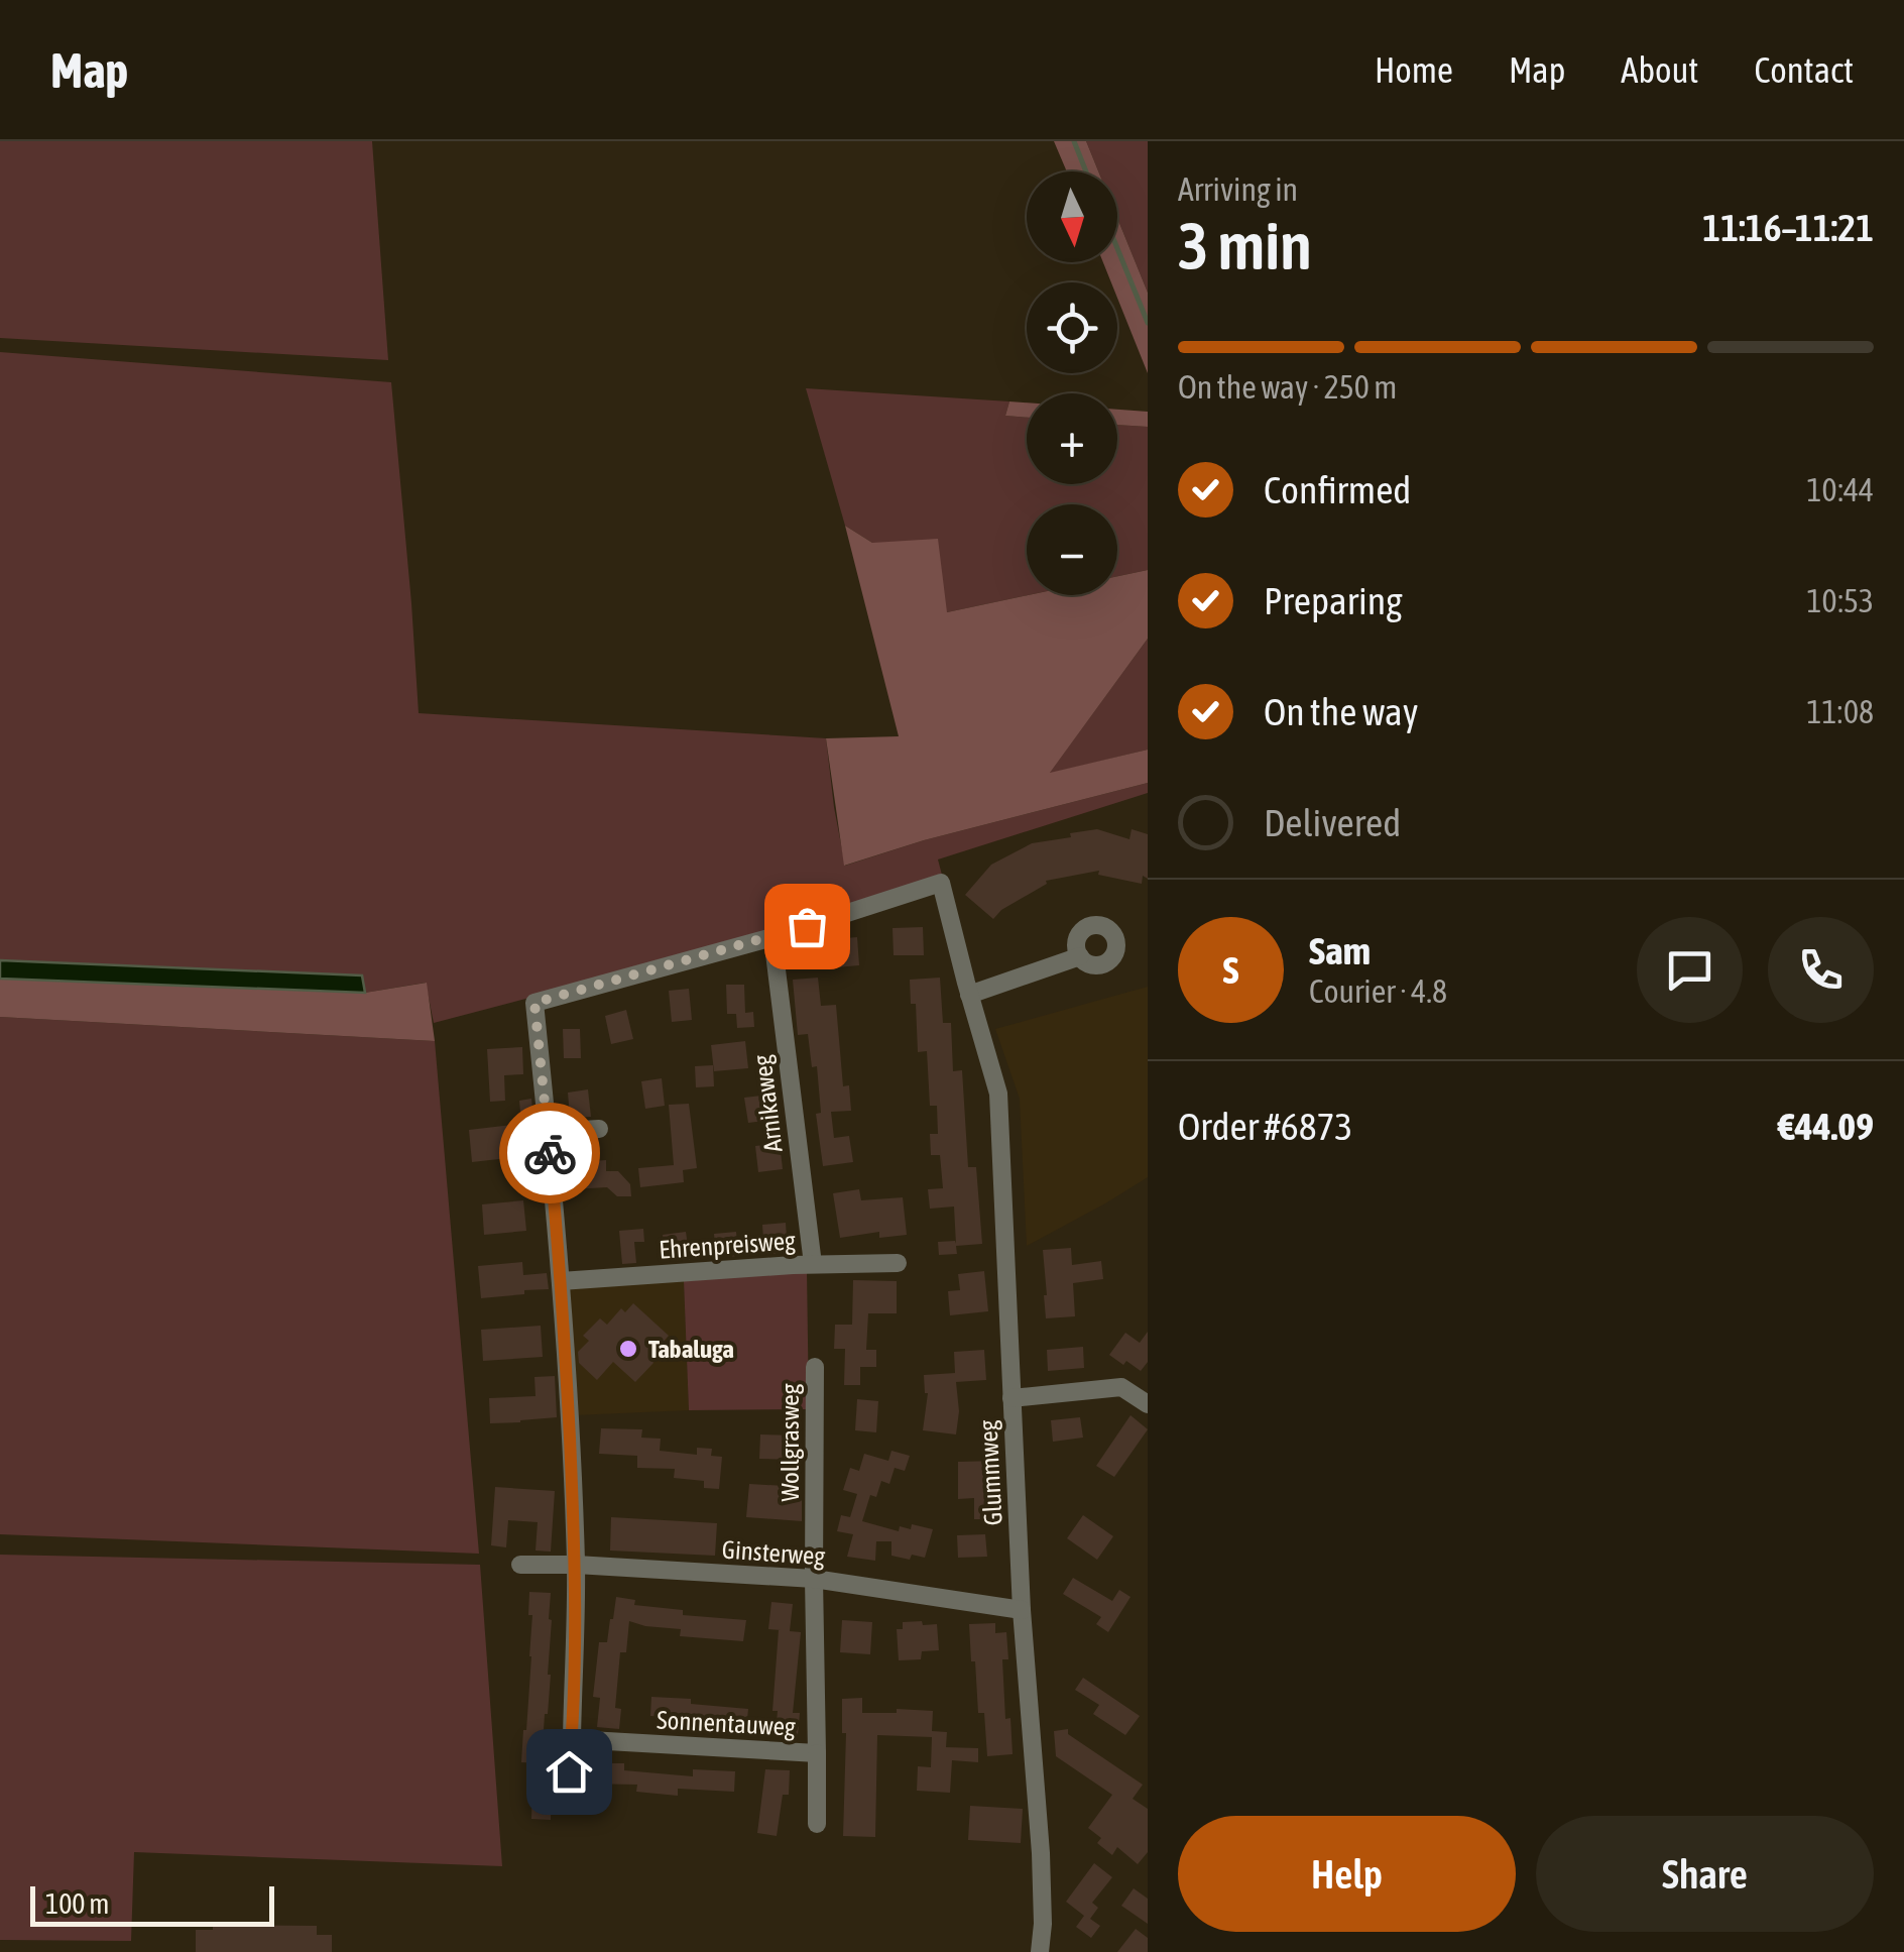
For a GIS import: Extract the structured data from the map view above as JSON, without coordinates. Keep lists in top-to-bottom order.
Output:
{
  "streets": {
    "street": [
      "Arnikaweg",
      "Ehrenpreisweg",
      "Wollgrasweg",
      "Glummweg",
      "Ginsterweg",
      "Sonnentauweg"
    ]
  },
  "crossings": [
    ["Arnikaweg", "Ehrenpreisweg"],
    ["Arnikaweg", "Glummweg"],
    ["Wollgrasweg", "Ginsterweg"],
    ["Wollgrasweg", "Sonnentauweg"],
    ["Glummweg", "Ginsterweg"],
    ["Ginsterweg", "Sonnentauweg"]
  ],
  "places": ["Tabaluga"],
  "scale_bar": "100 m",
  "north": "bottom",
  "page": {
    "header": "Map",
    "nav": [
      "Home",
      "Map",
      "About",
      "Contact"
    ],
    "heading": ["3 min", "Arriving in", "11:16–11:21"],
    "panel": [
      "Sam",
      "Courier · 4.8",
      "Order #6873",
      "€44.09"
    ],
    "map_buttons": ["+", "−"],
    "bar": "On the way · 250 m",
    "list": [
      ["Confirmed", "10:44"],
      ["Preparing", "10:53"],
      ["On the way", "11:08"],
      "Delivered"
    ],
    "round": "S",
    "buttons": ["Help", "Share"],
    "scale": "100 m"
  }
}
